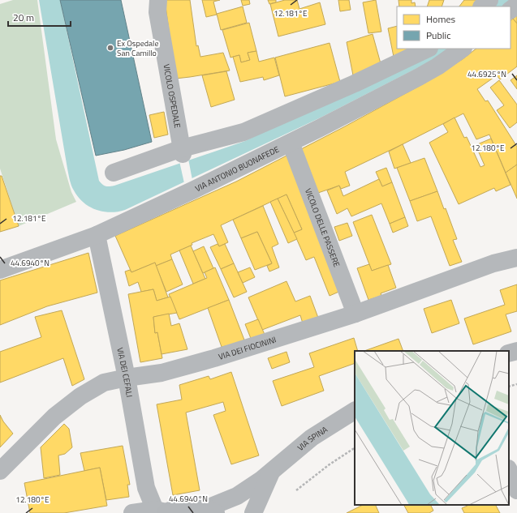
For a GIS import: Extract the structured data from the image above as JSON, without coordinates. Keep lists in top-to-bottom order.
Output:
{
  "streets": {
    "street": [
      "VICOLO OSPEDALE",
      "VIA ANTONIO BUONAFEDE",
      "VICOLO DELLE PASSERE",
      "VIA DEI FIOCININI",
      "VIA DEI CEFALI",
      "VIA SPINA"
    ]
  },
  "crossings": [
    ["VICOLO OSPEDALE", "VIA ANTONIO BUONAFEDE"],
    ["VIA ANTONIO BUONAFEDE", "VICOLO DELLE PASSERE"],
    ["VIA ANTONIO BUONAFEDE", "VIA DEI CEFALI"],
    ["VICOLO DELLE PASSERE", "VIA DEI FIOCININI"],
    ["VIA DEI FIOCININI", "VIA DEI CEFALI"]
  ],
  "places": ["Ex Ospedale San Camillo"],
  "legend": ["Homes", "Public"],
  "scale_bar": "20 m",
  "coordinates": [
    "12.181°E",
    "44.6925°N",
    "12.180°E",
    "44.6940°N"
  ]
}
